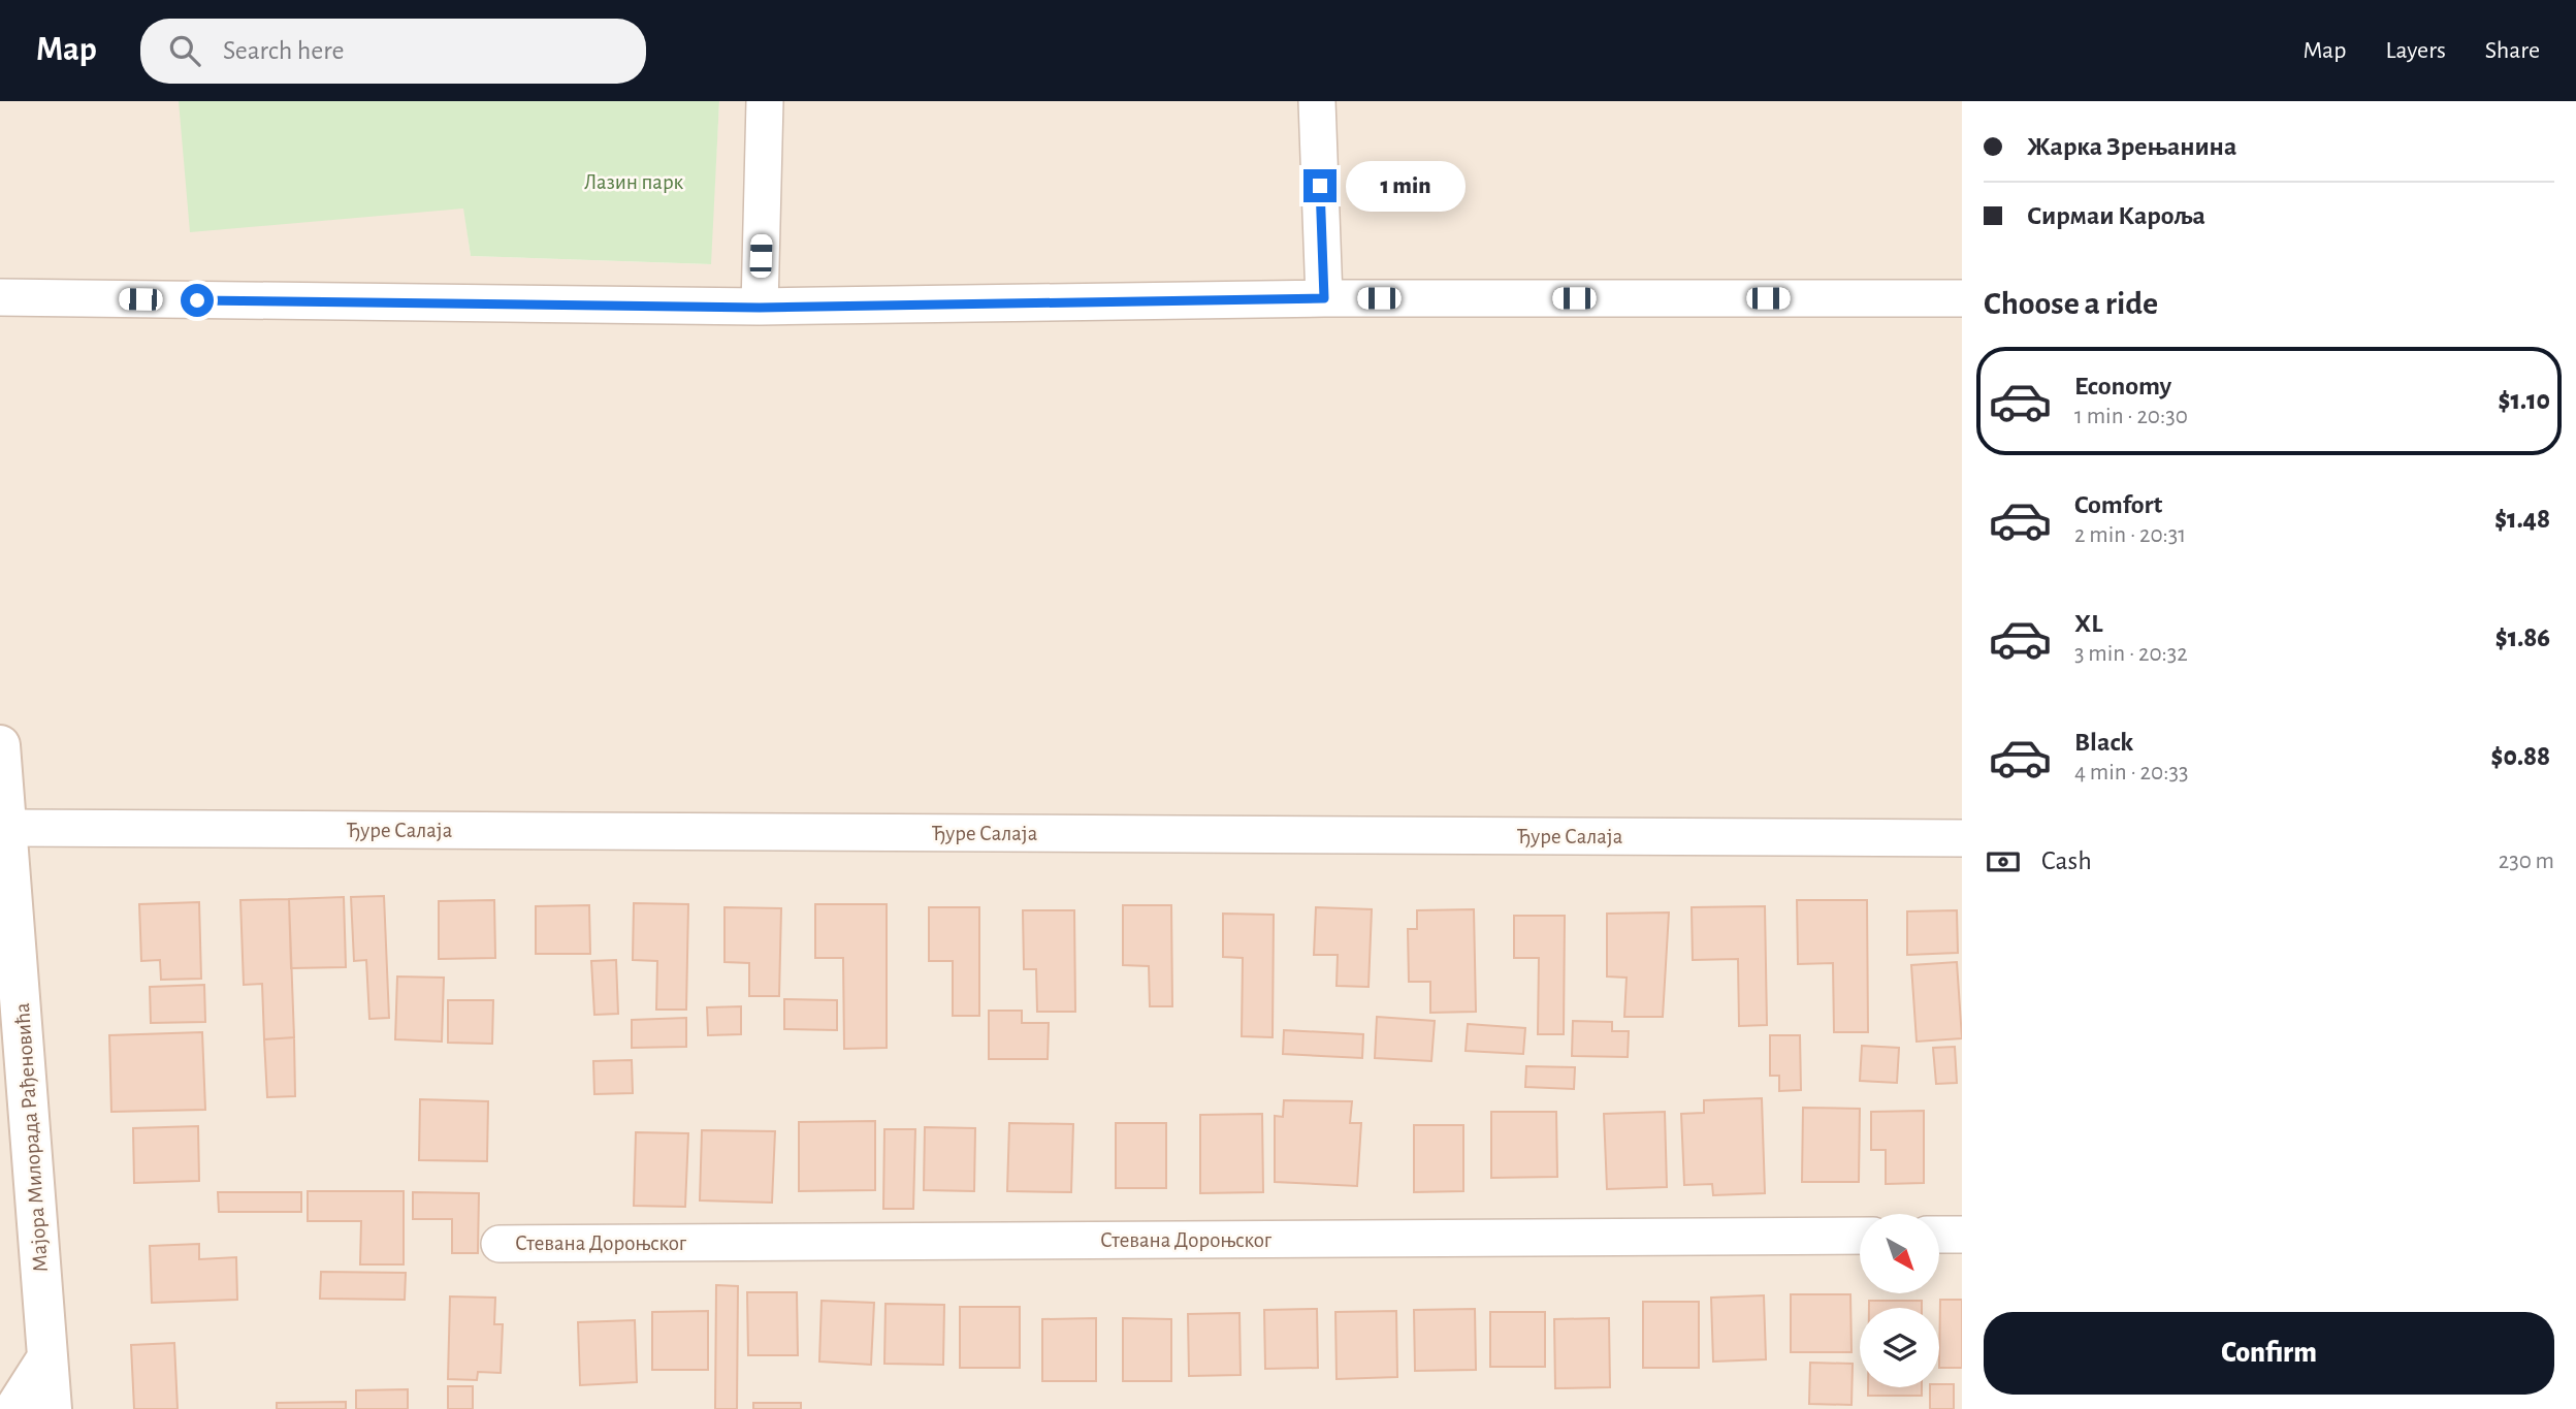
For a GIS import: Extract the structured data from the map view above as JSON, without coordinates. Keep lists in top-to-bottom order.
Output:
{
  "streets": {
    "street": ["Ђуре Салаја", "Мајора Милорада Рађеновића", "Стевана Дороњског"]
  },
  "crossings": [
    ["Ђуре Салаја", "Мајора Милорада Рађеновића"]
  ],
  "parks": ["Лазин парк"],
  "north": "bottom right",
  "page": {
    "header": "Map",
    "search": "Search here",
    "nav": ["Map", "Layers", "Share"],
    "banner": ["Жарка Зрењанина", "Сирмаи Кароља"],
    "bubble": "1 min",
    "heading": "Choose a ride",
    "list": [
      {
        "name": "Economy",
        "note": "1 min · 20:30",
        "value": "$1.10"
      },
      {
        "name": "Comfort",
        "note": "2 min · 20:31",
        "value": "$1.48"
      },
      {
        "name": "XL",
        "note": "3 min · 20:32",
        "value": "$1.86"
      },
      {
        "name": "Black",
        "note": "4 min · 20:33",
        "value": "$0.88"
      }
    ],
    "pay": ["Cash", "230 m"],
    "buttons": "Confirm"
  }
}
